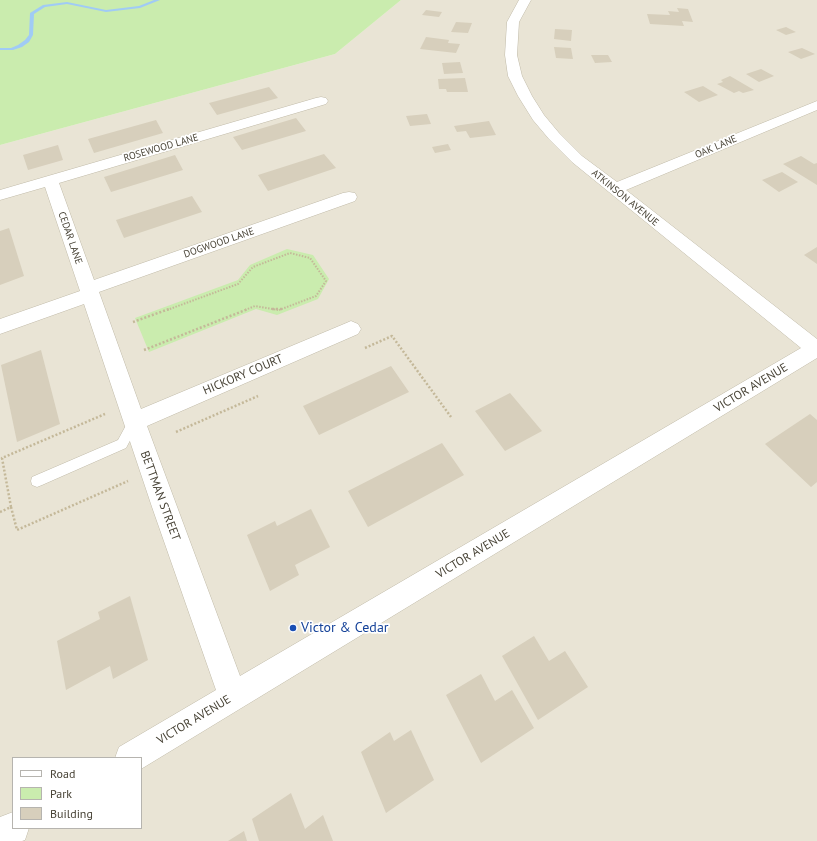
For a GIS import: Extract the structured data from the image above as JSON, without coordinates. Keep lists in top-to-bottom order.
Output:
{
  "streets": {
    "street": [
      "OAK LANE",
      "ROSEWOOD LANE",
      "ATKINSON AVENUE",
      "CEDAR LANE",
      "DOGWOOD LANE",
      "HICKORY COURT",
      "VICTOR AVENUE",
      "BETTMAN STREET"
    ]
  },
  "crossings": [
    ["OAK LANE", "ATKINSON AVENUE"],
    ["ROSEWOOD LANE", "CEDAR LANE"],
    ["ATKINSON AVENUE", "VICTOR AVENUE"],
    ["CEDAR LANE", "DOGWOOD LANE"],
    ["CEDAR LANE", "BETTMAN STREET"],
    ["DOGWOOD LANE", "BETTMAN STREET"],
    ["HICKORY COURT", "BETTMAN STREET"],
    ["VICTOR AVENUE", "BETTMAN STREET"]
  ],
  "places": ["Victor & Cedar"],
  "legend": ["Road", "Park", "Building"]
}
